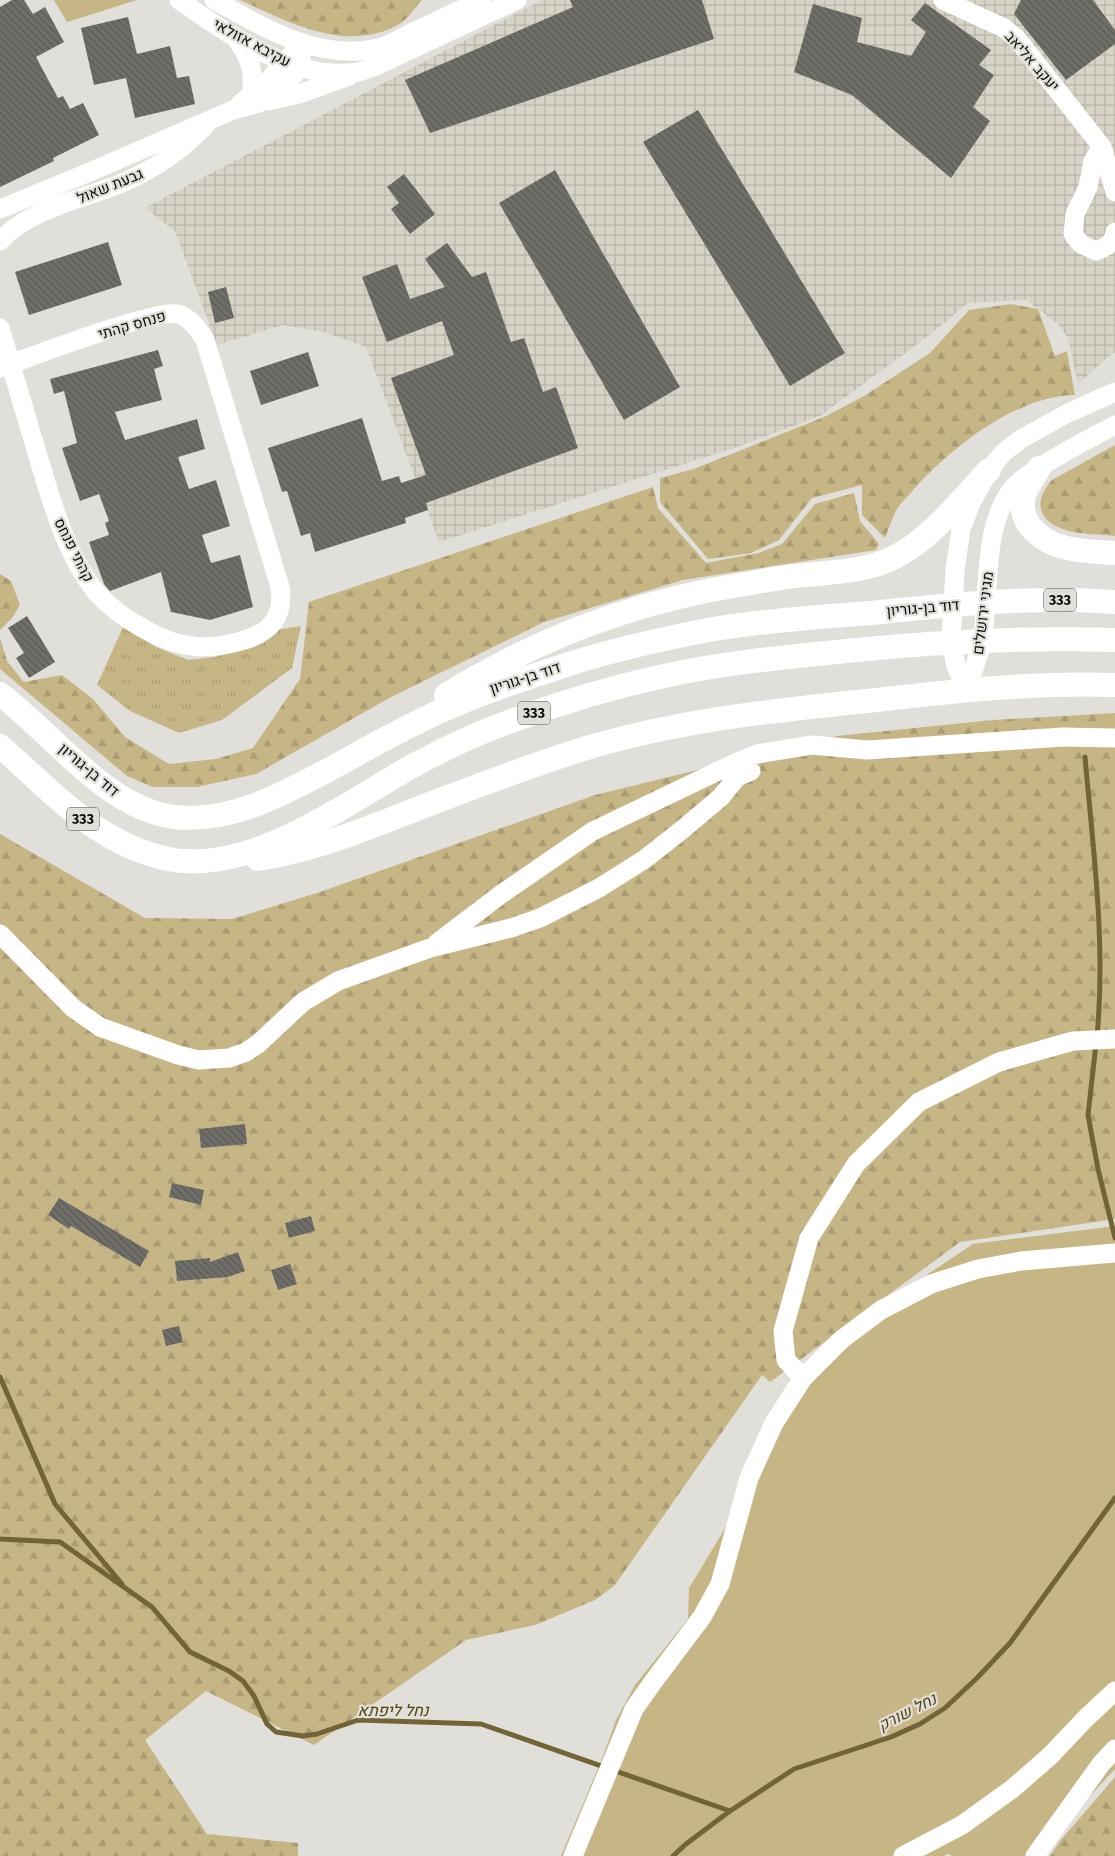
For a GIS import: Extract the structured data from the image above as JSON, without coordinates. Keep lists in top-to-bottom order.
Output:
{
  "streets": {
    "main road": ["333", "דוד בן-גוריון"],
    "street": [
      "עקיבא אזולאי",
      "יעקב אליאב",
      "גבעת שאול",
      "פנחס קהתי",
      "קהתי פנחס",
      "מגיני ירושלים"
    ]
  },
  "crossings": [
    ["עקיבא אזולאי", "גבעת שאול"],
    ["פנחס קהתי", "קהתי פנחס"]
  ],
  "water": ["נחל ליפתא", "נחל שורק"]
}
